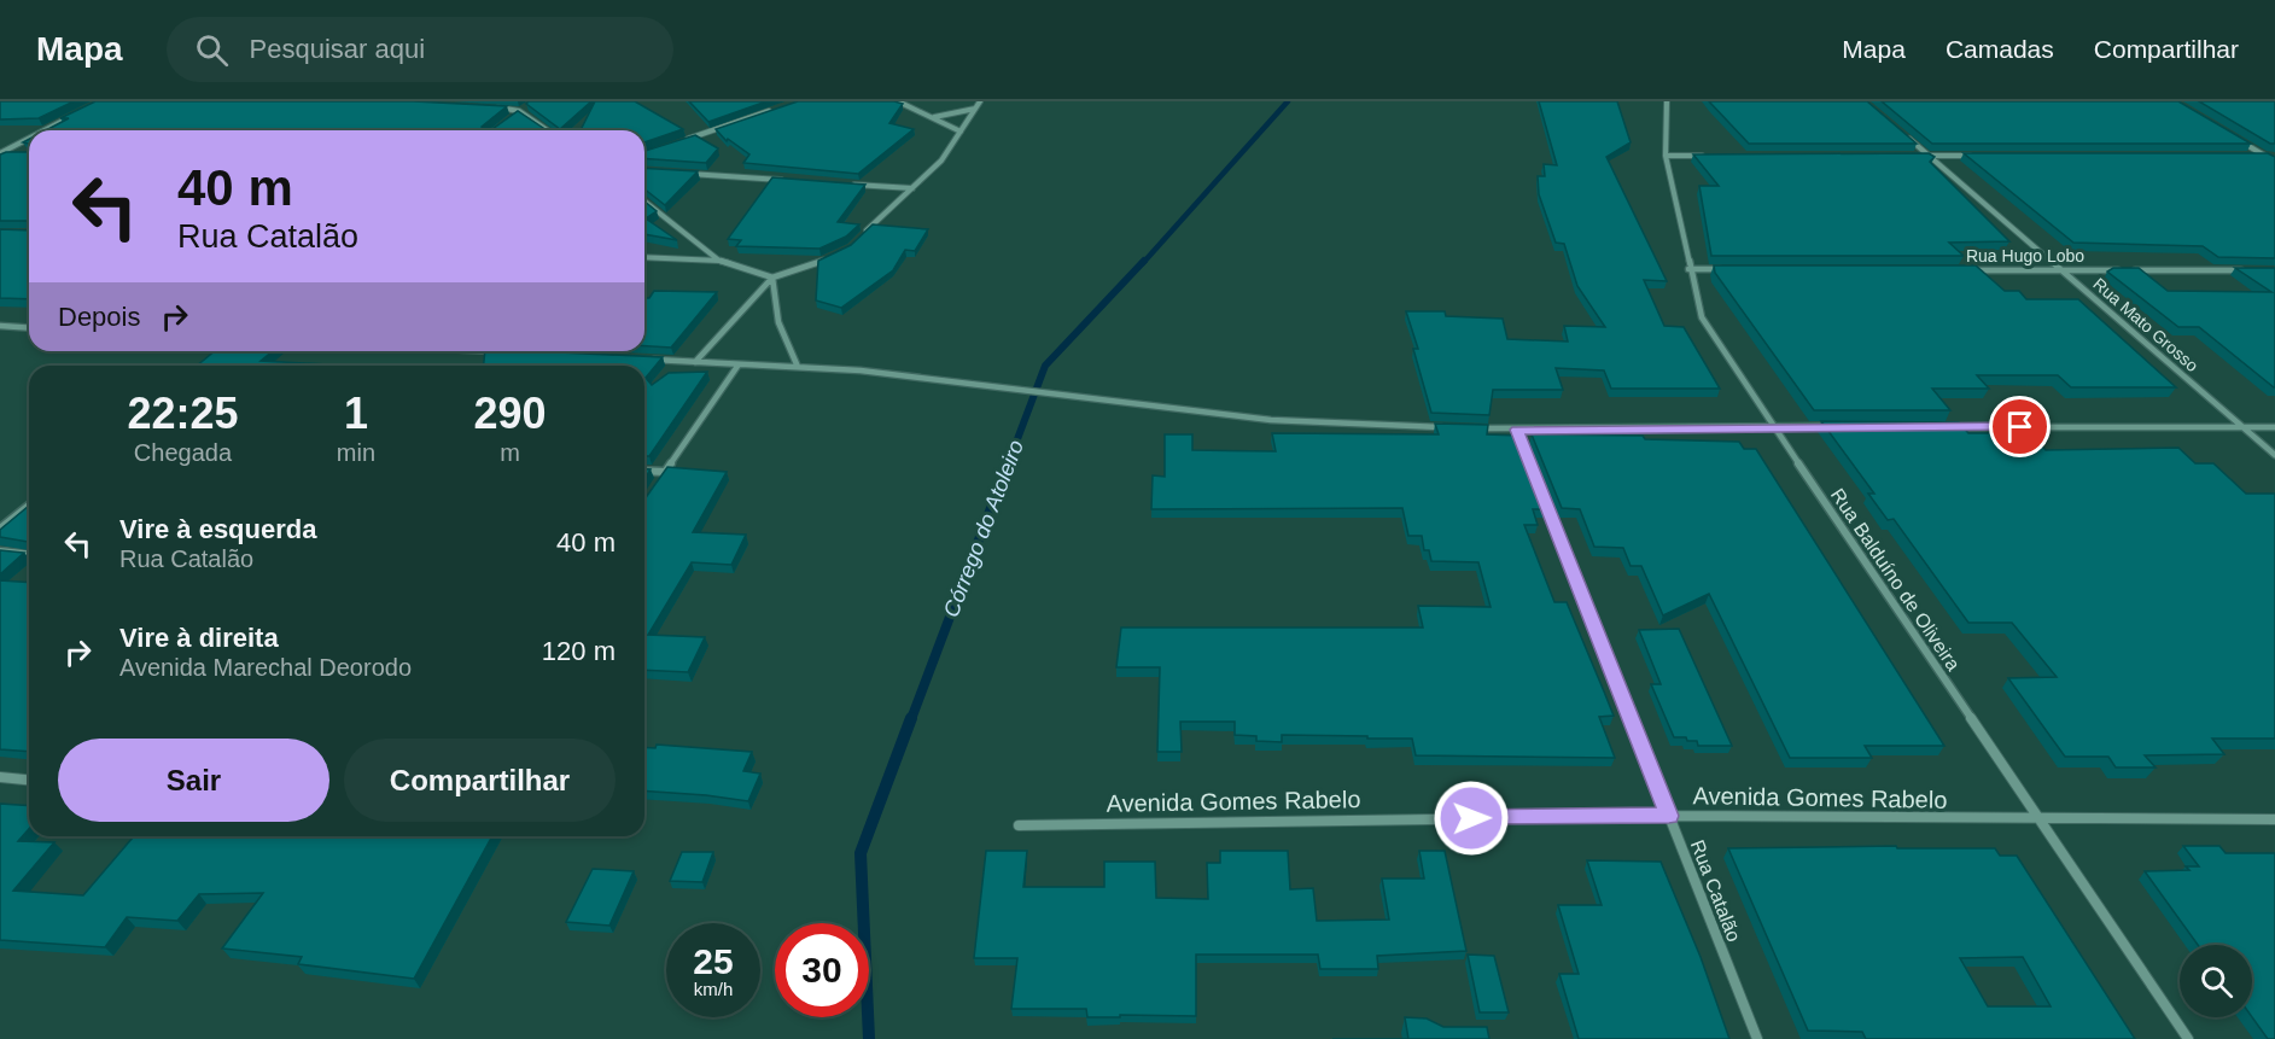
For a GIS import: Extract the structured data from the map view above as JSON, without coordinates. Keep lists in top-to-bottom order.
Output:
{
  "streets": {
    "street": [
      "Rua Hugo Lobo",
      "Rua Mato Grosso",
      "Rua Balduíno de Oliveira",
      "Avenida Gomes Rabelo",
      "Rua Catalão"
    ]
  },
  "crossings": [
    ["Rua Hugo Lobo", "Rua Mato Grosso"],
    ["Rua Balduíno de Oliveira", "Avenida Gomes Rabelo"],
    ["Avenida Gomes Rabelo", "Rua Catalão"]
  ],
  "water": ["Córrego do Atoleiro"],
  "page": {
    "header": "Mapa",
    "search": "Pesquisar aqui",
    "nav": ["Mapa", "Camadas", "Compartilhar"],
    "turn": ["40 m", "Rua Catalão"],
    "then": "Depois",
    "eta": [
      "22:25",
      "Chegada",
      "1",
      "min",
      "290",
      "m"
    ],
    "list": [
      {
        "name": "Vire à esquerda",
        "note": "Rua Catalão",
        "value": "40 m"
      },
      {
        "name": "Vire à direita",
        "note": "Avenida Marechal Deorodo",
        "value": "120 m"
      }
    ],
    "buttons": ["Sair", "Compartilhar"],
    "speed": "25 km/h",
    "limit": "30"
  }
}
